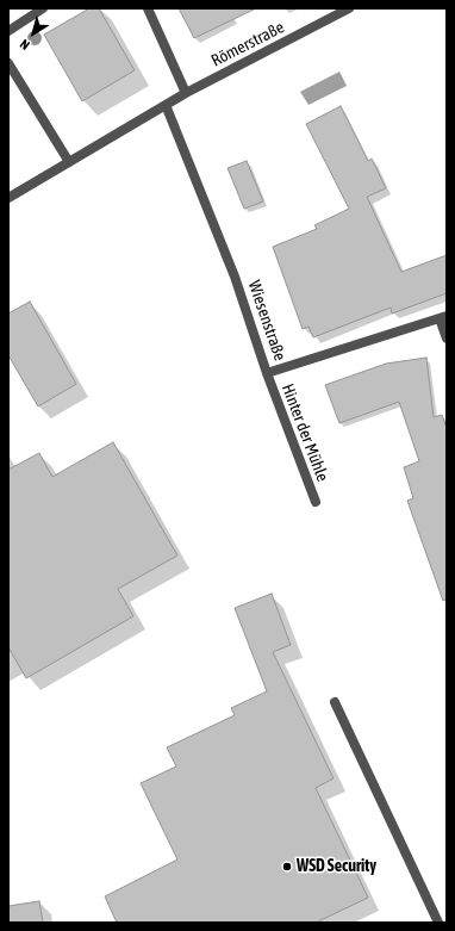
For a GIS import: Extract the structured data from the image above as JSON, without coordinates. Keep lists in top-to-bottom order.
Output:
{
  "streets": {
    "street": ["Römerstraße", "Wiesenstraße", "Hinter der Mühle"]
  },
  "crossings": [
    ["Römerstraße", "Wiesenstraße"],
    ["Wiesenstraße", "Hinter der Mühle"]
  ],
  "places": ["WSD Security"],
  "north": "bottom left"
}
